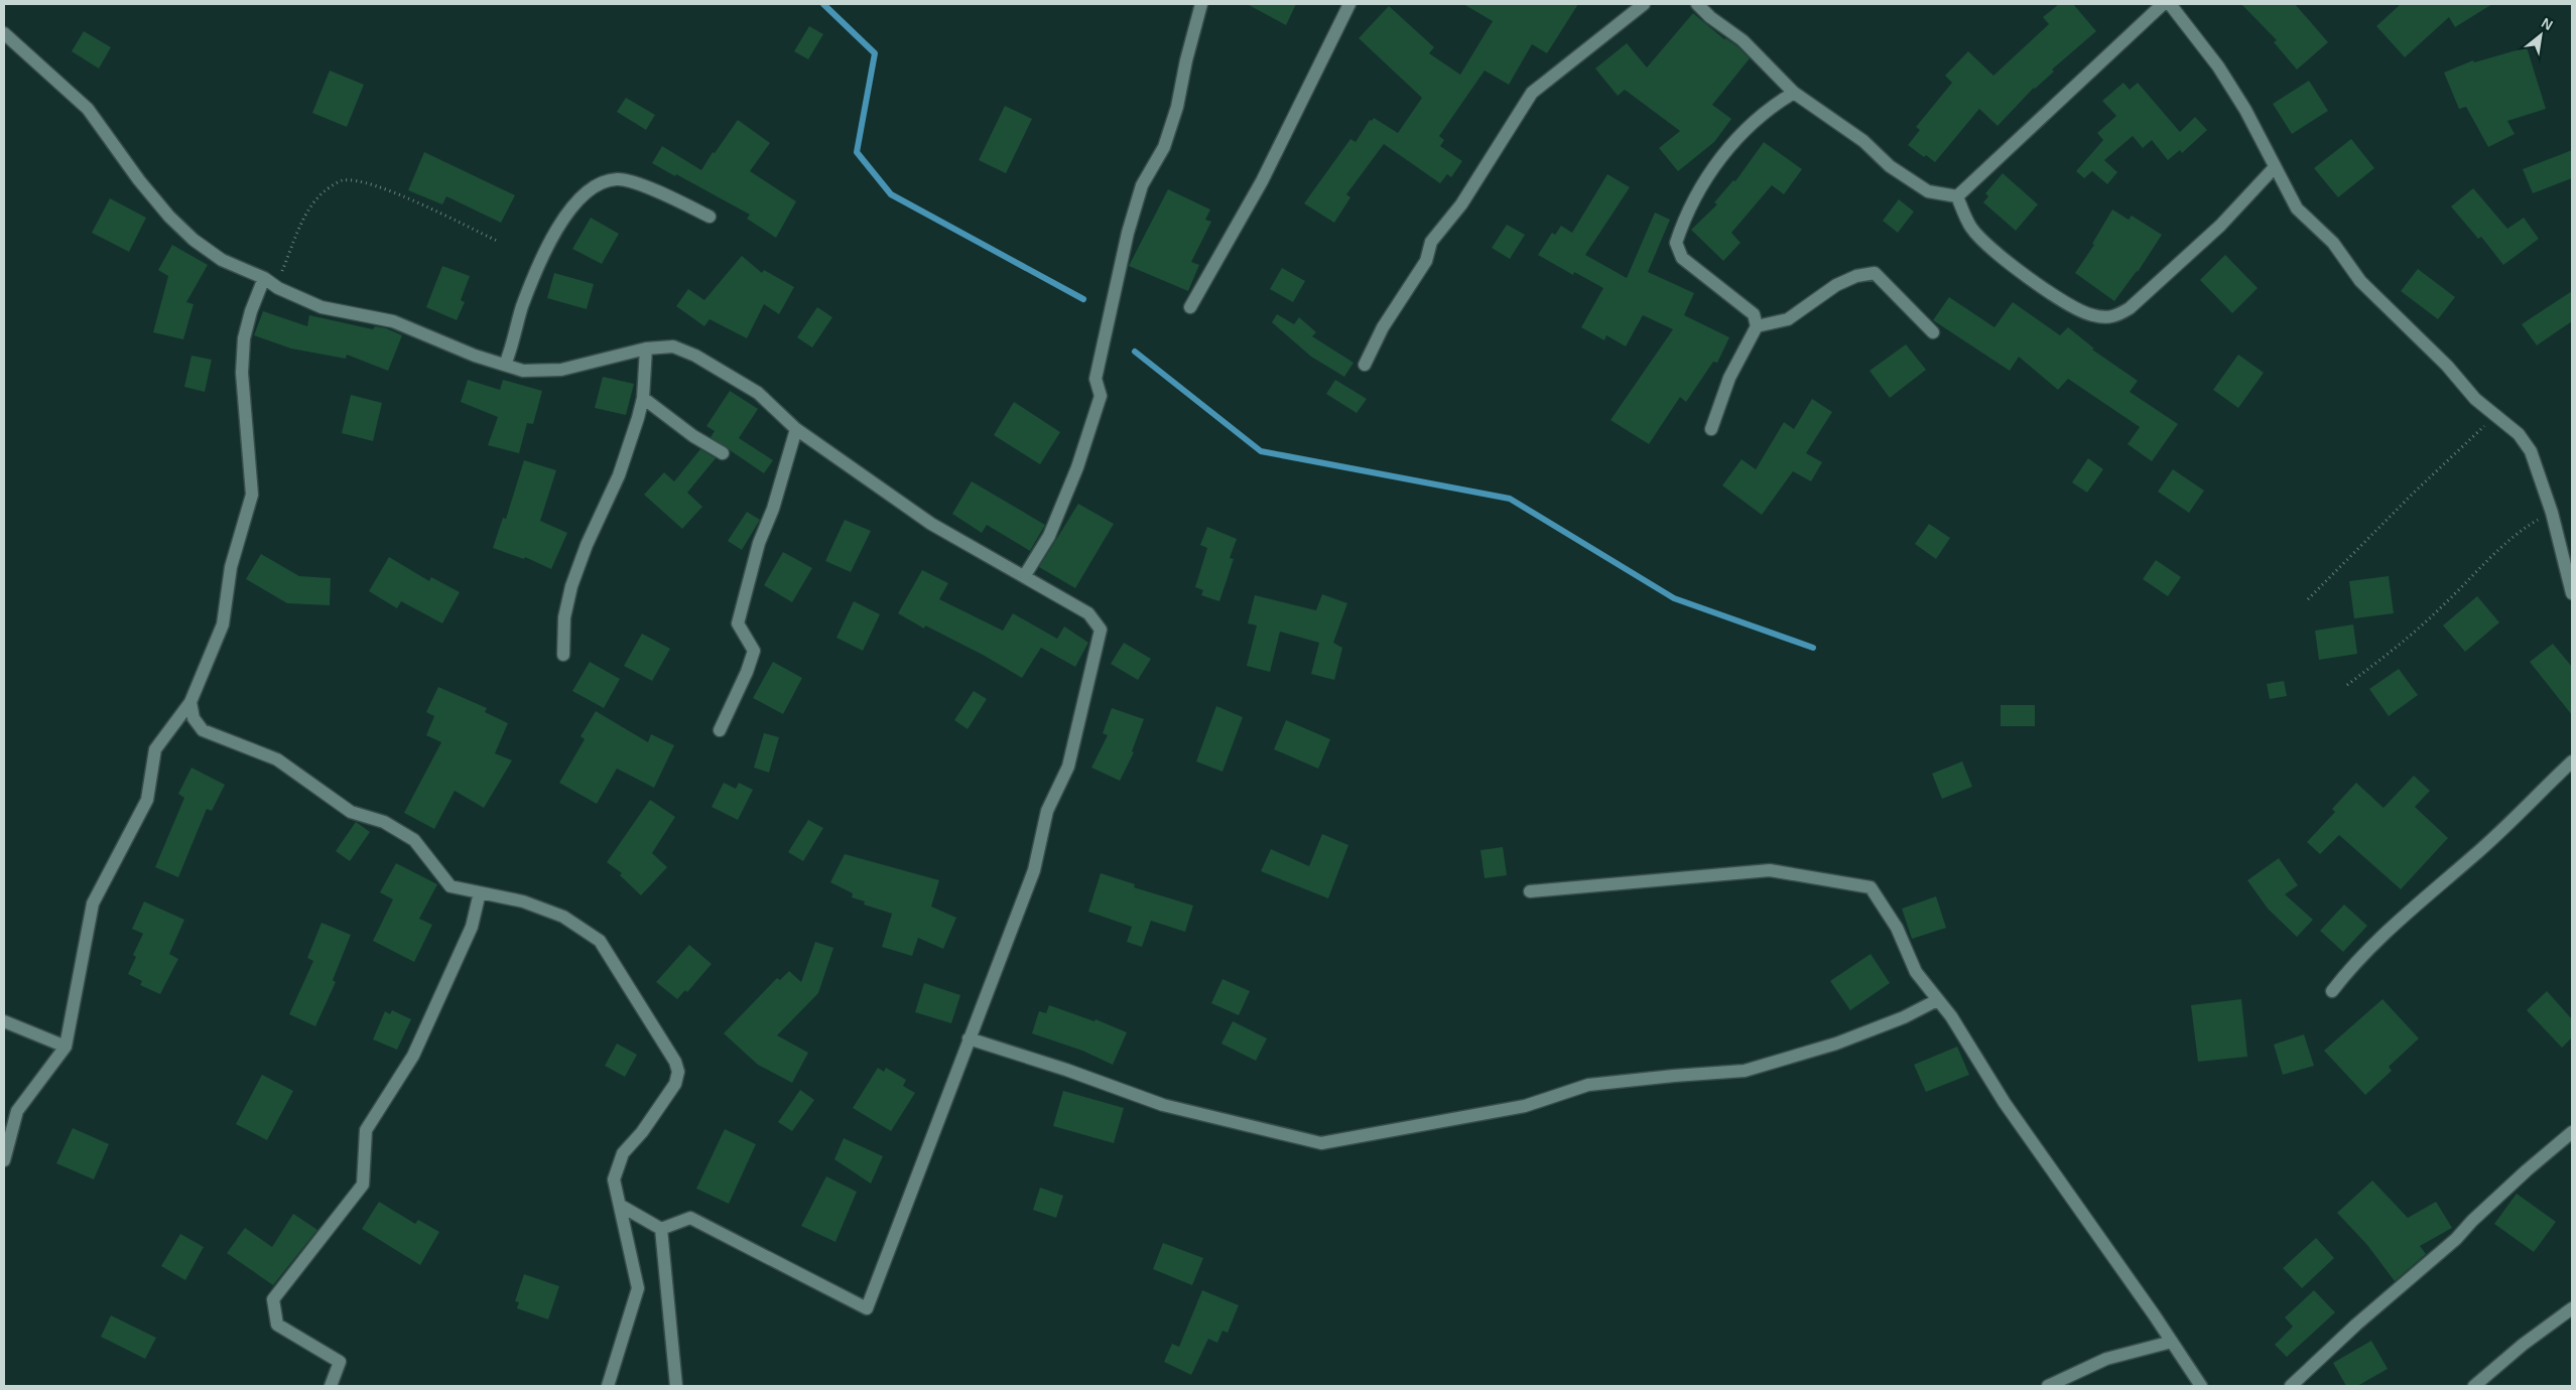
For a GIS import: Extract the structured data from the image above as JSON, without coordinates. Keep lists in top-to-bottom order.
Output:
{
  "north": "top right"
}
